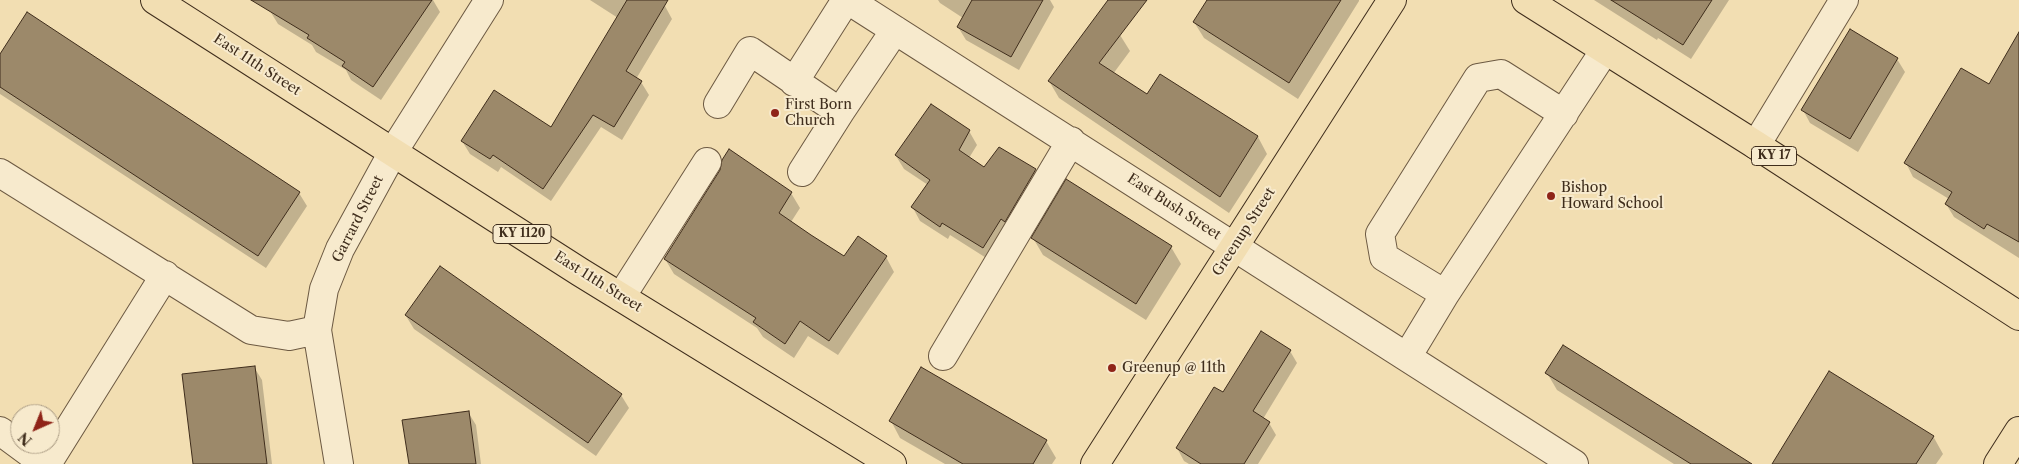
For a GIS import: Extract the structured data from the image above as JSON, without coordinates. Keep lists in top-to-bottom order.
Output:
{
  "streets": {
    "main road": [
      "East 11th Street",
      "KY 17",
      "Greenup Street",
      "KY 1120"
    ],
    "street": ["East Bush Street", "Garrard Street"]
  },
  "crossings": [
    ["East 11th Street", "Garrard Street"],
    ["East Bush Street", "Greenup Street"]
  ],
  "places": ["First Born Church", "Bishop Howard School", "Greenup @ 11th"],
  "north": "bottom left"
}
